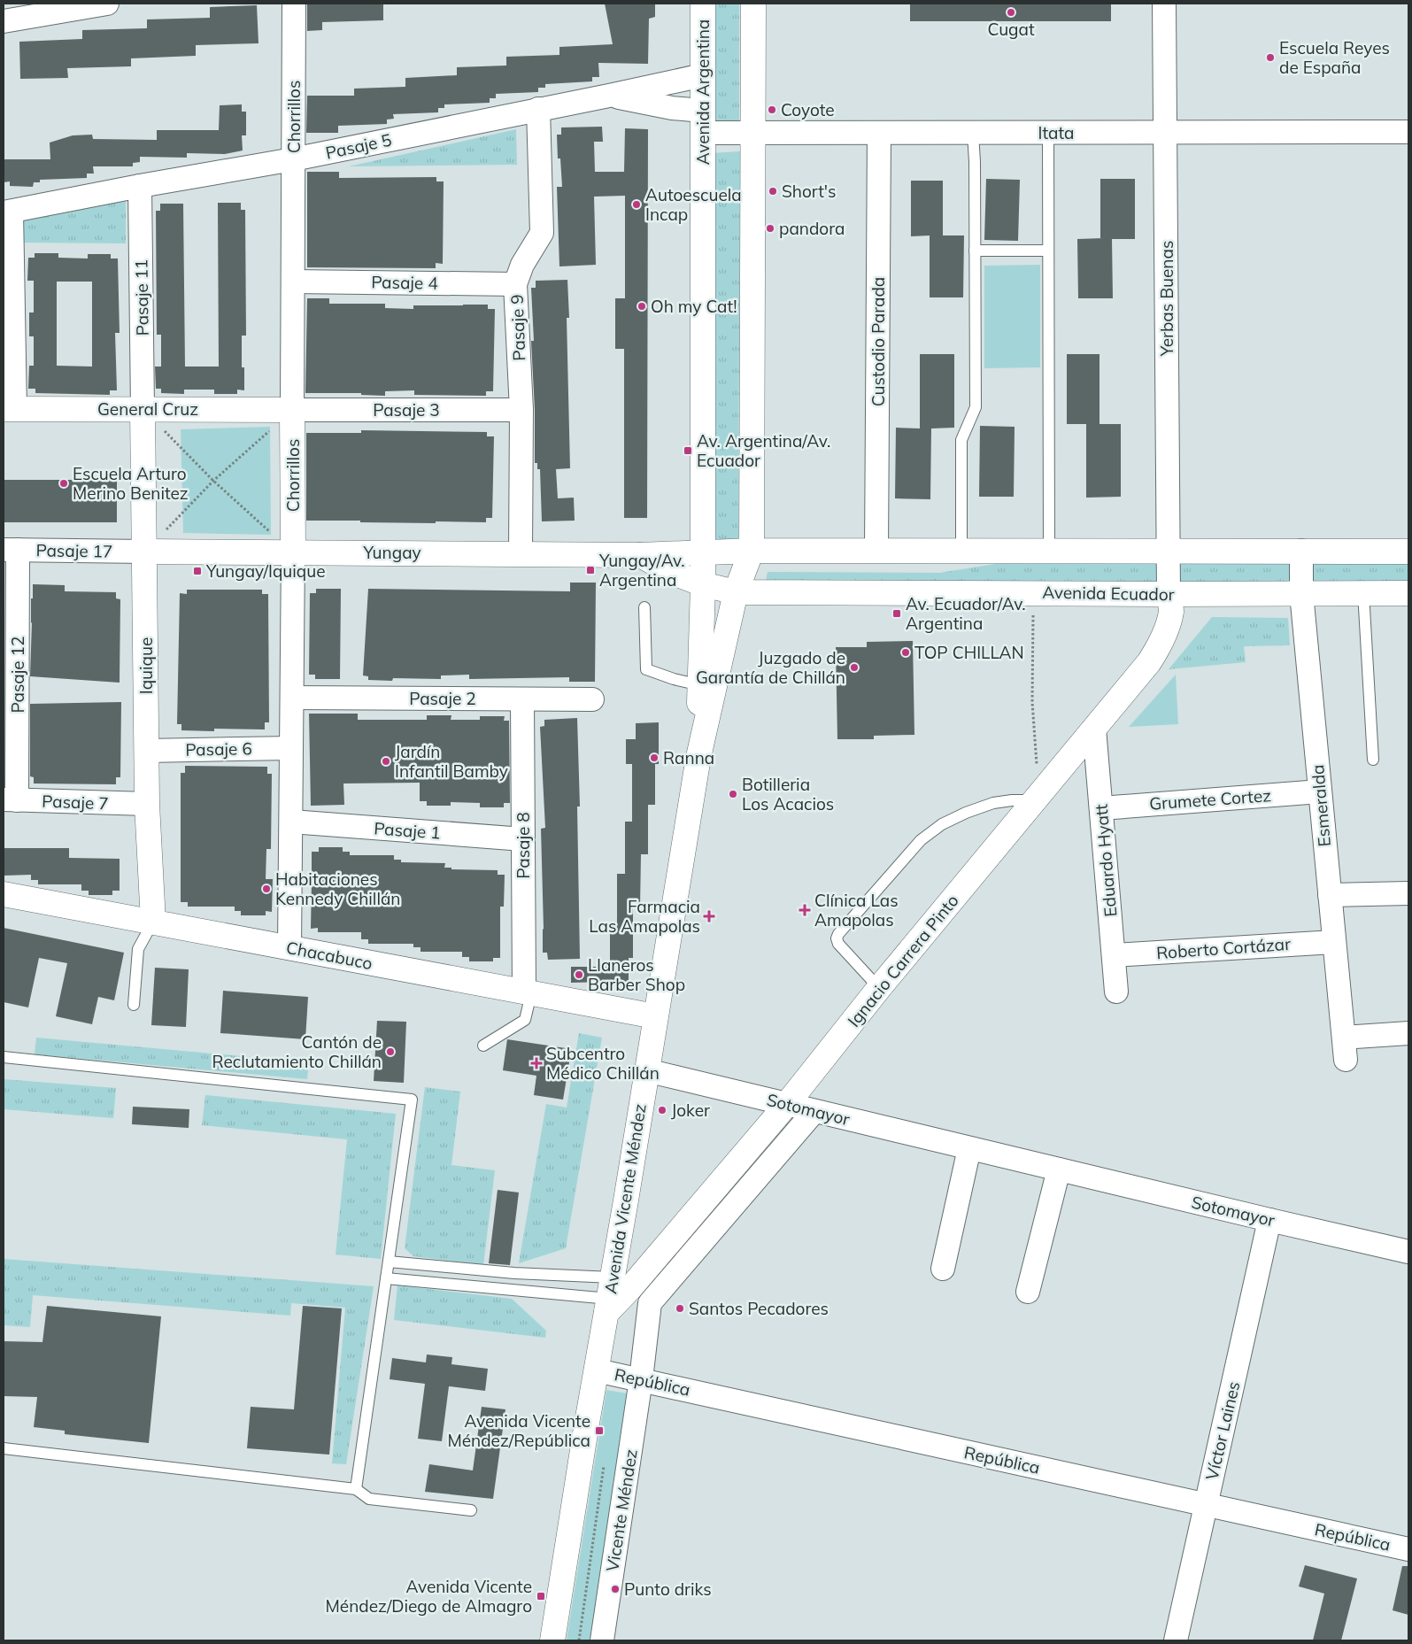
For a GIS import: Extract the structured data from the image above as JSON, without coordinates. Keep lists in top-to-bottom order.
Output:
{
  "streets": {
    "main road": [
      "Avenida Argentina",
      "Chorrillos",
      "General Cruz",
      "Yungay",
      "Avenida Ecuador",
      "Iquique",
      "Chacabuco",
      "Ignacio Carrera Pinto",
      "Avenida Vicente Méndez"
    ],
    "street": [
      "Itata",
      "Pasaje 5",
      "Pasaje 4",
      "Pasaje 11",
      "Yerbas Buenas",
      "Pasaje 9",
      "Custodio Parada",
      "Pasaje 3",
      "Pasaje 17",
      "Pasaje 12",
      "Pasaje 2",
      "Pasaje 6",
      "Grumete Cortez",
      "Pasaje 7",
      "Esmeralda",
      "Pasaje 1",
      "Pasaje 8",
      "Eduardo Hyatt",
      "Roberto Cortázar",
      "Sotomayor",
      "República",
      "Víctor Laines",
      "Vicente Méndez"
    ]
  },
  "crossings": [
    ["Avenida Argentina", "Itata"],
    ["Avenida Argentina", "Pasaje 5"],
    ["Avenida Argentina", "Yungay"],
    ["Avenida Argentina", "Avenida Vicente Méndez"],
    ["Chorrillos", "Pasaje 5"],
    ["Chorrillos", "Pasaje 4"],
    ["Chorrillos", "General Cruz"],
    ["Chorrillos", "Pasaje 3"],
    ["Chorrillos", "Yungay"],
    ["Chorrillos", "Pasaje 2"],
    ["Chorrillos", "Pasaje 6"],
    ["Chorrillos", "Pasaje 1"],
    ["Chorrillos", "Chacabuco"],
    ["Itata", "Pasaje 5"],
    ["Itata", "Yerbas Buenas"],
    ["Itata", "Custodio Parada"],
    ["Pasaje 5", "Pasaje 11"],
    ["Pasaje 5", "Pasaje 9"],
    ["Pasaje 4", "Pasaje 9"],
    ["Pasaje 11", "General Cruz"],
    ["Pasaje 11", "Iquique"],
    ["Yerbas Buenas", "Avenida Ecuador"],
    ["Yerbas Buenas", "Ignacio Carrera Pinto"],
    ["Pasaje 9", "Pasaje 3"],
    ["Pasaje 9", "Yungay"],
    ["General Cruz", "Pasaje 3"],
    ["General Cruz", "Iquique"],
    ["Pasaje 17", "Yungay"],
    ["Pasaje 17", "Iquique"],
    ["Pasaje 17", "Pasaje 12"],
    ["Yungay", "Avenida Ecuador"],
    ["Yungay", "Iquique"],
    ["Yungay", "Avenida Vicente Méndez"],
    ["Avenida Ecuador", "Esmeralda"],
    ["Avenida Ecuador", "Ignacio Carrera Pinto"],
    ["Avenida Ecuador", "Avenida Vicente Méndez"],
    ["Iquique", "Pasaje 6"],
    ["Iquique", "Pasaje 7"],
    ["Iquique", "Chacabuco"],
    ["Pasaje 12", "Pasaje 7"],
    ["Pasaje 2", "Pasaje 8"],
    ["Grumete Cortez", "Esmeralda"],
    ["Grumete Cortez", "Eduardo Hyatt"],
    ["Esmeralda", "Roberto Cortázar"],
    ["Pasaje 1", "Pasaje 8"],
    ["Pasaje 8", "Chacabuco"],
    ["Eduardo Hyatt", "Roberto Cortázar"],
    ["Eduardo Hyatt", "Ignacio Carrera Pinto"],
    ["Chacabuco", "Avenida Vicente Méndez"],
    ["Ignacio Carrera Pinto", "Sotomayor"],
    ["Ignacio Carrera Pinto", "Avenida Vicente Méndez"],
    ["Sotomayor", "Avenida Vicente Méndez"],
    ["Sotomayor", "Víctor Laines"],
    ["Avenida Vicente Méndez", "República"],
    ["República", "Víctor Laines"],
    ["República", "Vicente Méndez"]
  ],
  "places": {
    "other": [
      "Cugat",
      "Escuela Reyes de España",
      "Coyote",
      "Short's",
      "Autoescuela Incap",
      "pandora",
      "Oh my Cat!",
      "Escuela Arturo Merino Benitez",
      "TOP CHILLAN",
      "Juzgado de Garantía de Chillán",
      "Ranna",
      "Jardín Infantil Bamby",
      "Botilleria Los Acacios",
      "Habitaciones Kennedy Chillán",
      "Llaneros Barber Shop",
      "Cantón de Reclutamiento Chillán",
      "Joker",
      "Santos Pecadores",
      "Punto driks"
    ],
    "transit": [
      "Av. Argentina/Av. Ecuador",
      "Yungay/Av. Argentina",
      "Yungay/Iquique",
      "Av. Ecuador/Av. Argentina",
      "Avenida Vicente Méndez/República",
      "Avenida Vicente Méndez/Diego de Almagro"
    ],
    "health": ["Clínica Las Amapolas", "Farmacia Las Amapolas", "Subcentro Médico Chillán"]
  }
}
